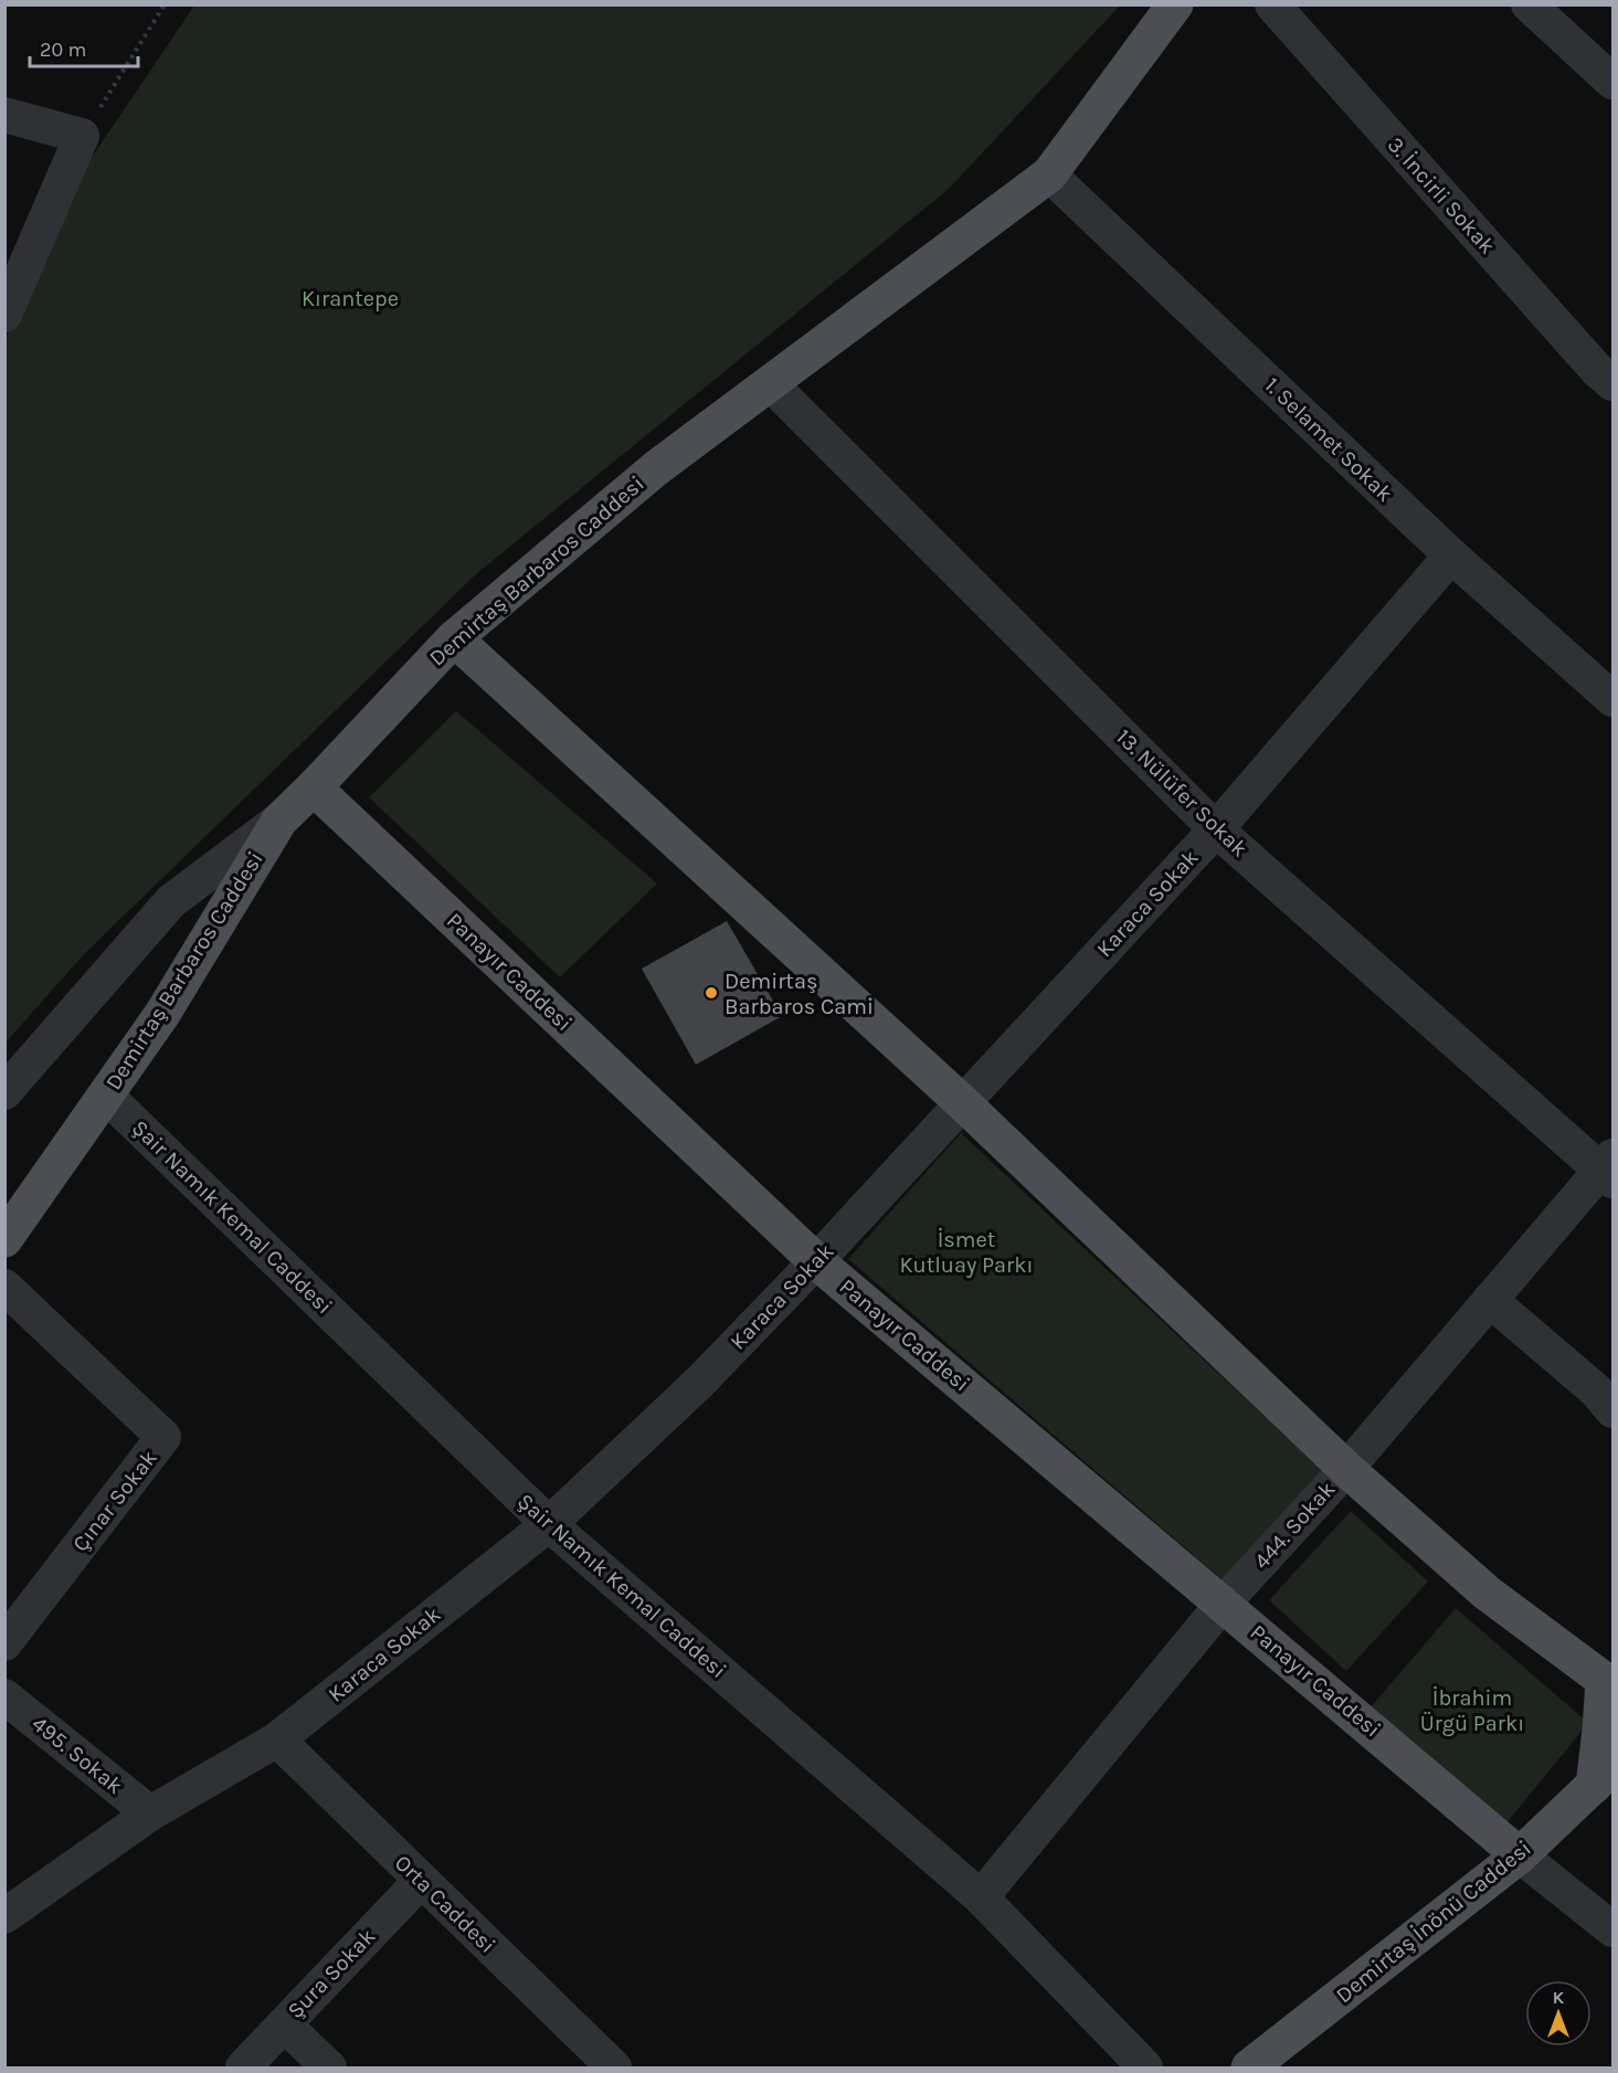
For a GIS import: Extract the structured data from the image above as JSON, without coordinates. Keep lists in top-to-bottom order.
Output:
{
  "streets": {
    "main road": ["Demirtaş Barbaros Caddesi", "Panayır Caddesi", "Demirtaş İnönü Caddesi"],
    "street": [
      "3. İncirli Sokak",
      "1. Selamet Sokak",
      "13. Nülüfer Sokak",
      "Karaca Sokak",
      "Şair Namık Kemal Caddesi",
      "Çınar Sokak",
      "444. Sokak",
      "495. Sokak",
      "Orta Caddesi",
      "Şura Sokak"
    ]
  },
  "crossings": [
    ["1. Selamet Sokak", "Demirtaş Barbaros Caddesi"],
    ["1. Selamet Sokak", "Karaca Sokak"],
    ["Demirtaş Barbaros Caddesi", "13. Nülüfer Sokak"],
    ["Demirtaş Barbaros Caddesi", "Panayır Caddesi"],
    ["Demirtaş Barbaros Caddesi", "Şair Namık Kemal Caddesi"],
    ["13. Nülüfer Sokak", "Karaca Sokak"],
    ["13. Nülüfer Sokak", "444. Sokak"],
    ["Karaca Sokak", "Panayır Caddesi"],
    ["Karaca Sokak", "Şair Namık Kemal Caddesi"],
    ["Karaca Sokak", "495. Sokak"],
    ["Karaca Sokak", "Orta Caddesi"],
    ["Panayır Caddesi", "444. Sokak"],
    ["Panayır Caddesi", "Demirtaş İnönü Caddesi"],
    ["Şair Namık Kemal Caddesi", "444. Sokak"],
    ["Orta Caddesi", "Şura Sokak"]
  ],
  "parks": ["Kırantepe", "İsmet Kutluay Parkı", "İbrahim Ürgü Parkı"],
  "places": ["Demirtaş Barbaros Cami"],
  "scale_bar": "20 m",
  "north": "top"
}
